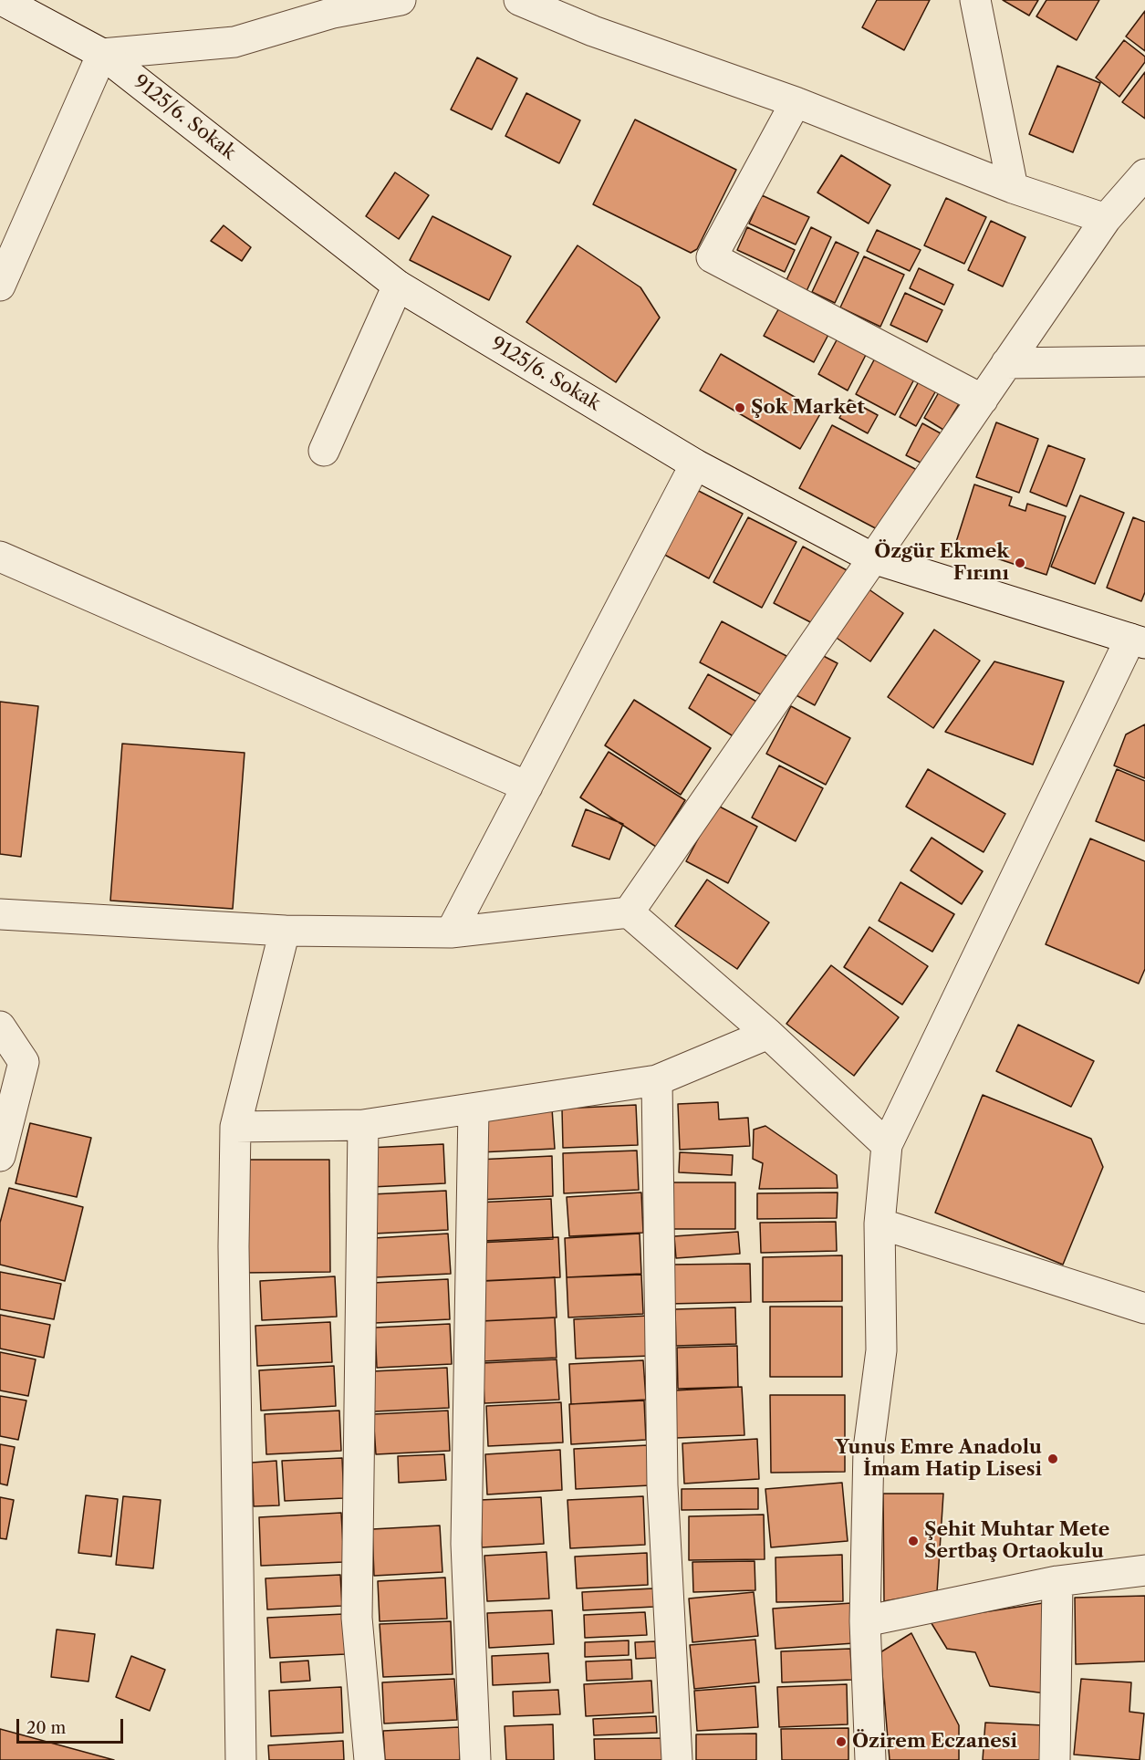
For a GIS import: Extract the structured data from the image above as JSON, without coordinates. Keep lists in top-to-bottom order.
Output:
{
  "streets": {
    "street": ["9125/6. Sokak"]
  },
  "places": [
    "Şok Market",
    "Özgür Ekmek Fırını",
    "Yunus Emre Anadolu İmam Hatip Lisesi",
    "Şehit Muhtar Mete Sertbaş Ortaokulu",
    "Özirem Eczanesi"
  ],
  "scale_bar": "20 m"
}
